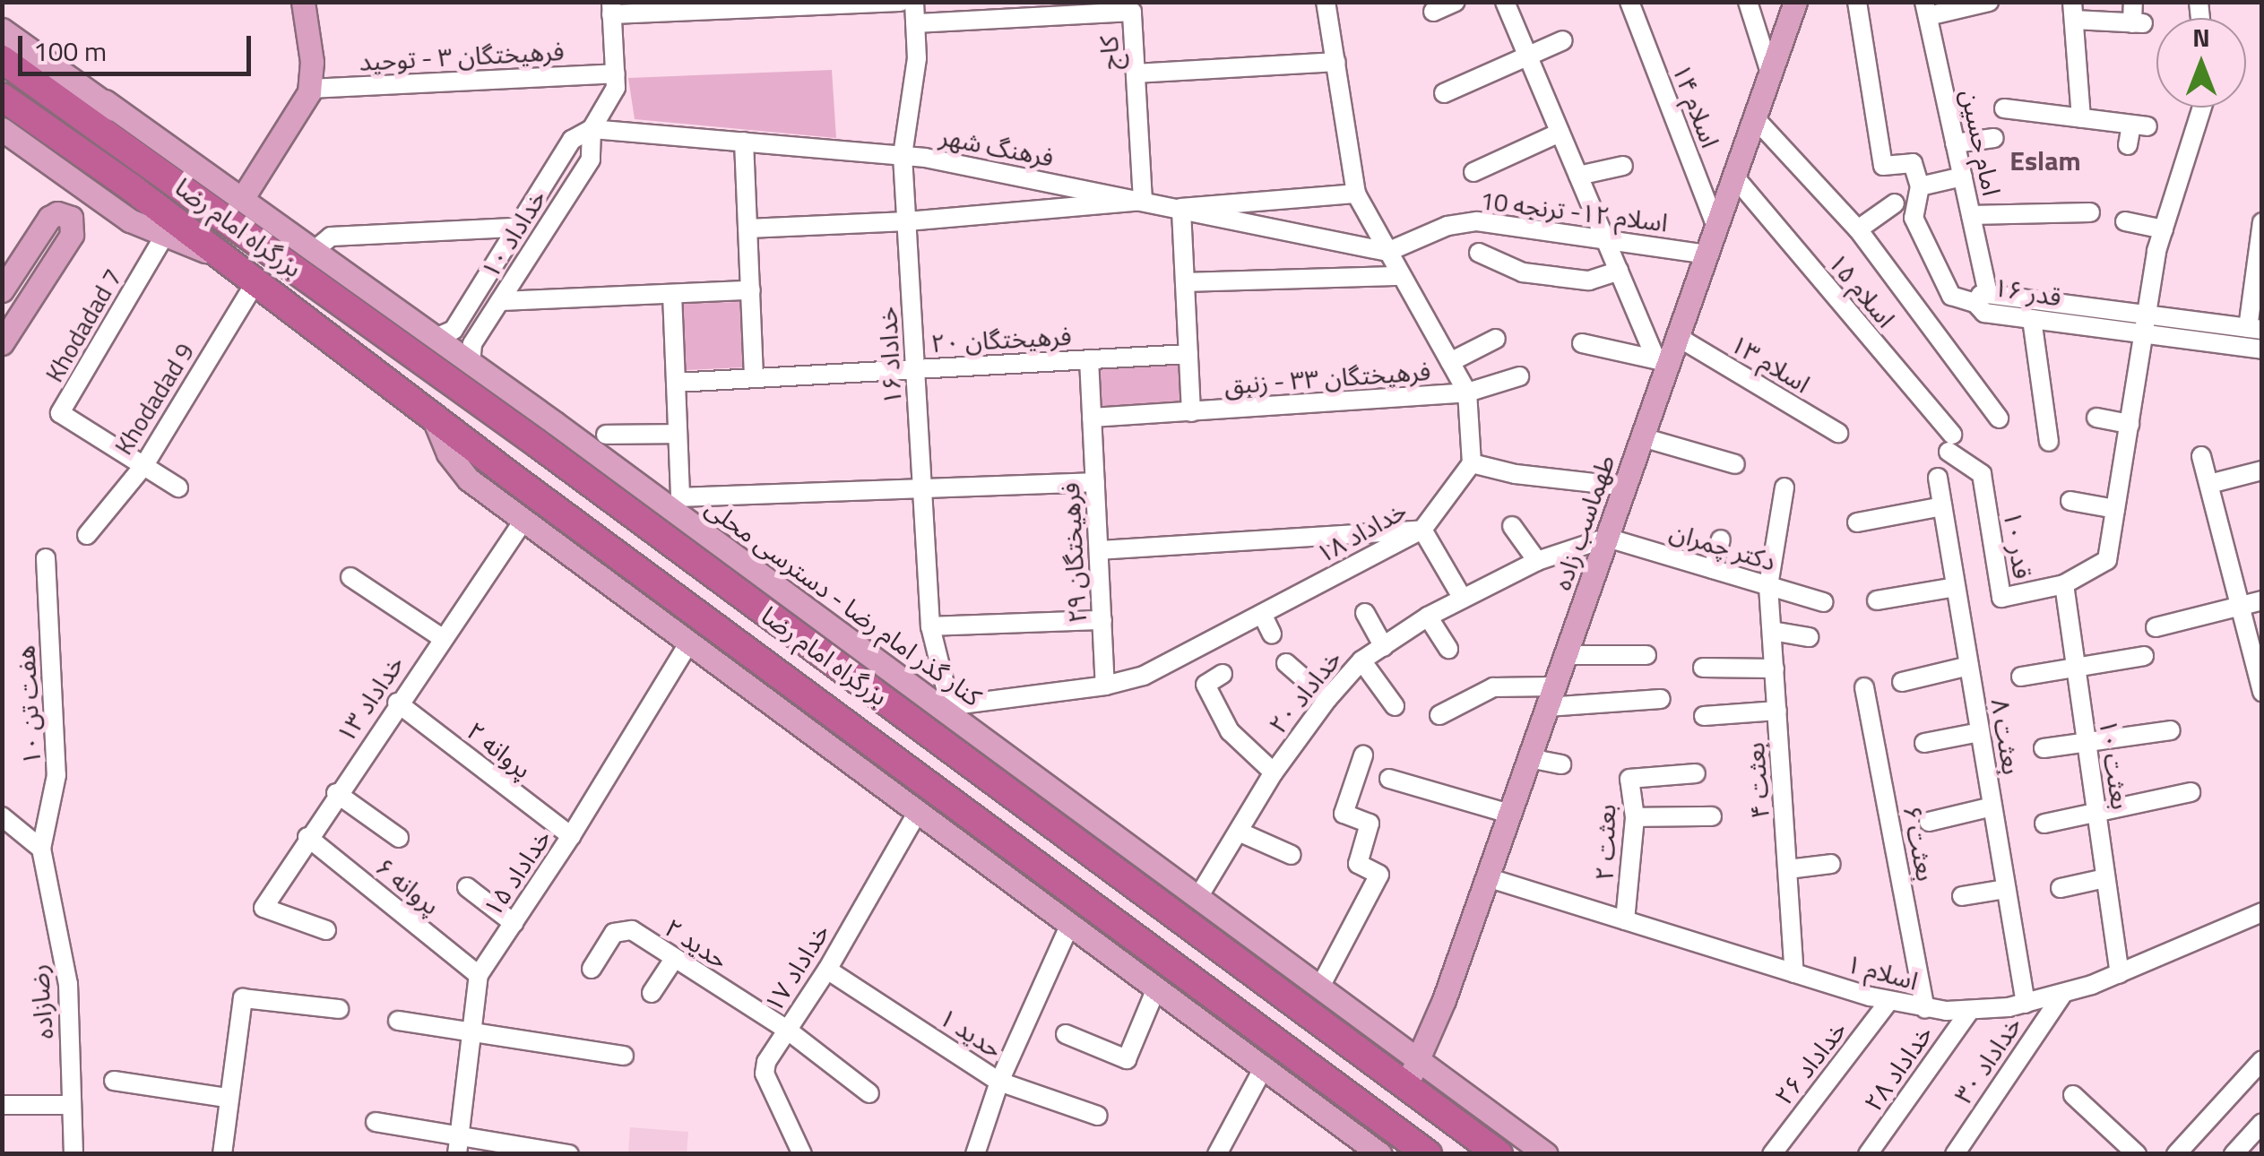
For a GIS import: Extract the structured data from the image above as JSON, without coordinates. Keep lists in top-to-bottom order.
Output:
{
  "streets": {
    "highway": ["بزرگراه امام رضا"],
    "main road": ["طهماسب زاده", "کنار گذر امام رضا - دسترسی محلی"],
    "street": [
      "کاج",
      "فرهیختگان ۳ - توحید",
      "اسلام ۱۴",
      "امام حسین",
      "فرهنگ شهر",
      "اسلام ۱۲- ترنجه 10",
      "خداداد ۱۰",
      "اسلام ۱۵",
      "قدر ۱۶",
      "Khodadad 7",
      "فرهیختگان ۲۰",
      "خداداد ۱۶",
      "اسلام ۱۳",
      "فرهیختگان ۳۳ - زنبق",
      "Khodadad 9",
      "خداداد ۱۸",
      "قدر ۱۰",
      "دکتر چمران",
      "فرهیختگان ۲۹",
      "خداداد ۲۰",
      "خداداد ۱۳",
      "هفت تن ۱۰",
      "بعثت ۸",
      "پروانه ۲",
      "بعثت ۱۰",
      "بعثت ۴",
      "بعثت ۲",
      "بعثت ۶",
      "خداداد ۱۵",
      "پروانه ۶",
      "حدید ۲",
      "خداداد ۱۷",
      "اسلام ۱",
      "رضازاده",
      "حدید ۱",
      "خداداد ۳۰",
      "خداداد ۲۶",
      "خداداد ۲۸"
    ]
  },
  "crossings": [
    ["کاج", "فرهنگ شهر"],
    ["کاج", "خداداد ۱۶"],
    ["فرهیختگان ۳ - توحید", "خداداد ۱۰"],
    ["اسلام ۱۴", "طهماسب زاده"],
    ["امام حسین", "قدر ۱۶"],
    ["فرهنگ شهر", "اسلام ۱۲- ترنجه 10"],
    ["فرهنگ شهر", "خداداد ۱۰"],
    ["فرهنگ شهر", "خداداد ۱۶"],
    ["اسلام ۱۲- ترنجه 10", "طهماسب زاده"],
    ["بزرگراه امام رضا", "Khodadad 9"],
    ["بزرگراه امام رضا", "طهماسب زاده"],
    ["خداداد ۱۰", "کنار گذر امام رضا - دسترسی محلی"],
    ["اسلام ۱۵", "طهماسب زاده"],
    ["اسلام ۱۵", "قدر ۱۰"],
    ["Khodadad 7", "Khodadad 9"],
    ["فرهیختگان ۲۰", "خداداد ۱۶"],
    ["فرهیختگان ۲۰", "فرهیختگان ۲۹"],
    ["خداداد ۱۶", "خداداد ۱۸"],
    ["خداداد ۱۶", "کنار گذر امام رضا - دسترسی محلی"],
    ["اسلام ۱۳", "طهماسب زاده"],
    ["فرهیختگان ۳۳ - زنبق", "فرهیختگان ۲۹"],
    ["طهماسب زاده", "دکتر چمران"],
    ["طهماسب زاده", "کنار گذر امام رضا - دسترسی محلی"],
    ["طهماسب زاده", "خداداد ۲۰"],
    ["طهماسب زاده", "اسلام ۱"],
    ["خداداد ۱۸", "فرهیختگان ۲۹"],
    ["خداداد ۱۸", "کنار گذر امام رضا - دسترسی محلی"],
    ["قدر ۱۰", "بعثت ۱۰"],
    ["دکتر چمران", "خداداد ۲۰"],
    ["دکتر چمران", "بعثت ۴"],
    ["کنار گذر امام رضا - دسترسی محلی", "خداداد ۲۰"],
    ["خداداد ۱۳", "پروانه ۲"],
    ["خداداد ۱۳", "پروانه ۶"],
    ["هفت تن ۱۰", "رضازاده"],
    ["بعثت ۸", "اسلام ۱"],
    ["پروانه ۲", "خداداد ۱۵"],
    ["بعثت ۱۰", "اسلام ۱"],
    ["بعثت ۴", "اسلام ۱"],
    ["بعثت ۲", "اسلام ۱"],
    ["بعثت ۶", "اسلام ۱"],
    ["خداداد ۱۵", "پروانه ۶"],
    ["حدید ۲", "خداداد ۱۷"],
    ["خداداد ۱۷", "حدید ۱"],
    ["اسلام ۱", "خداداد ۳۰"],
    ["اسلام ۱", "خداداد ۲۶"],
    ["اسلام ۱", "خداداد ۲۸"]
  ],
  "districts": ["Eslam"],
  "scale_bar": "100 m",
  "north": "top"
}
